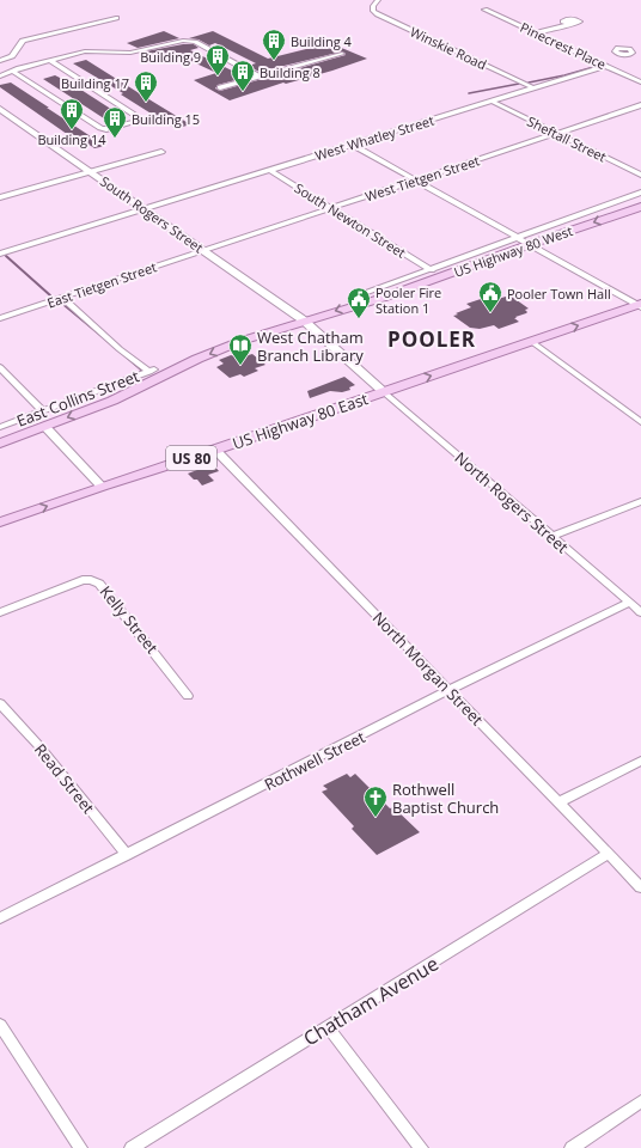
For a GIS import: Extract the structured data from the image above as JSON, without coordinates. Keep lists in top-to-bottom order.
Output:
{
  "streets": {
    "main road": ["US Highway 80 West", "US Highway 80 East", "US 80"],
    "street": [
      "Pinecrest Place",
      "Winskie Road",
      "West Whatley Street",
      "Sheftall Street",
      "West Tietgen Street",
      "South Rogers Street",
      "South Newton Street",
      "East Tietgen Street",
      "East Collins Street",
      "North Rogers Street",
      "Kelly Street",
      "North Morgan Street",
      "Rothwell Street",
      "Read Street",
      "Chatham Avenue"
    ]
  },
  "crossings": [
    ["Pinecrest Place", "West Whatley Street"],
    ["Winskie Road", "West Whatley Street"],
    ["West Whatley Street", "Sheftall Street"],
    ["West Whatley Street", "South Rogers Street"],
    ["West Whatley Street", "South Newton Street"],
    ["Sheftall Street", "West Tietgen Street"],
    ["West Tietgen Street", "South Rogers Street"],
    ["West Tietgen Street", "South Newton Street"],
    ["West Tietgen Street", "East Tietgen Street"],
    ["South Rogers Street", "US Highway 80 West"],
    ["South Rogers Street", "East Tietgen Street"],
    ["South Rogers Street", "US Highway 80 East"],
    ["South Rogers Street", "US 80"],
    ["South Rogers Street", "North Rogers Street"],
    ["East Tietgen Street", "East Collins Street"],
    ["US Highway 80 East", "US 80"],
    ["US Highway 80 East", "North Rogers Street"],
    ["US Highway 80 East", "North Morgan Street"],
    ["US 80", "North Rogers Street"],
    ["North Rogers Street", "Rothwell Street"],
    ["North Morgan Street", "Rothwell Street"],
    ["North Morgan Street", "Chatham Avenue"],
    ["Rothwell Street", "Read Street"]
  ],
  "districts": ["POOLER"],
  "places": {
    "building": [
      "Building 4",
      "Building 9",
      "Building 8",
      "Building 17",
      "Building 14",
      "Building 15"
    ],
    "public building": ["Pooler Town Hall", "Pooler Fire Station 1"],
    "library": ["West Chatham Branch Library"],
    "church": ["Rothwell Baptist Church"]
  }
}
